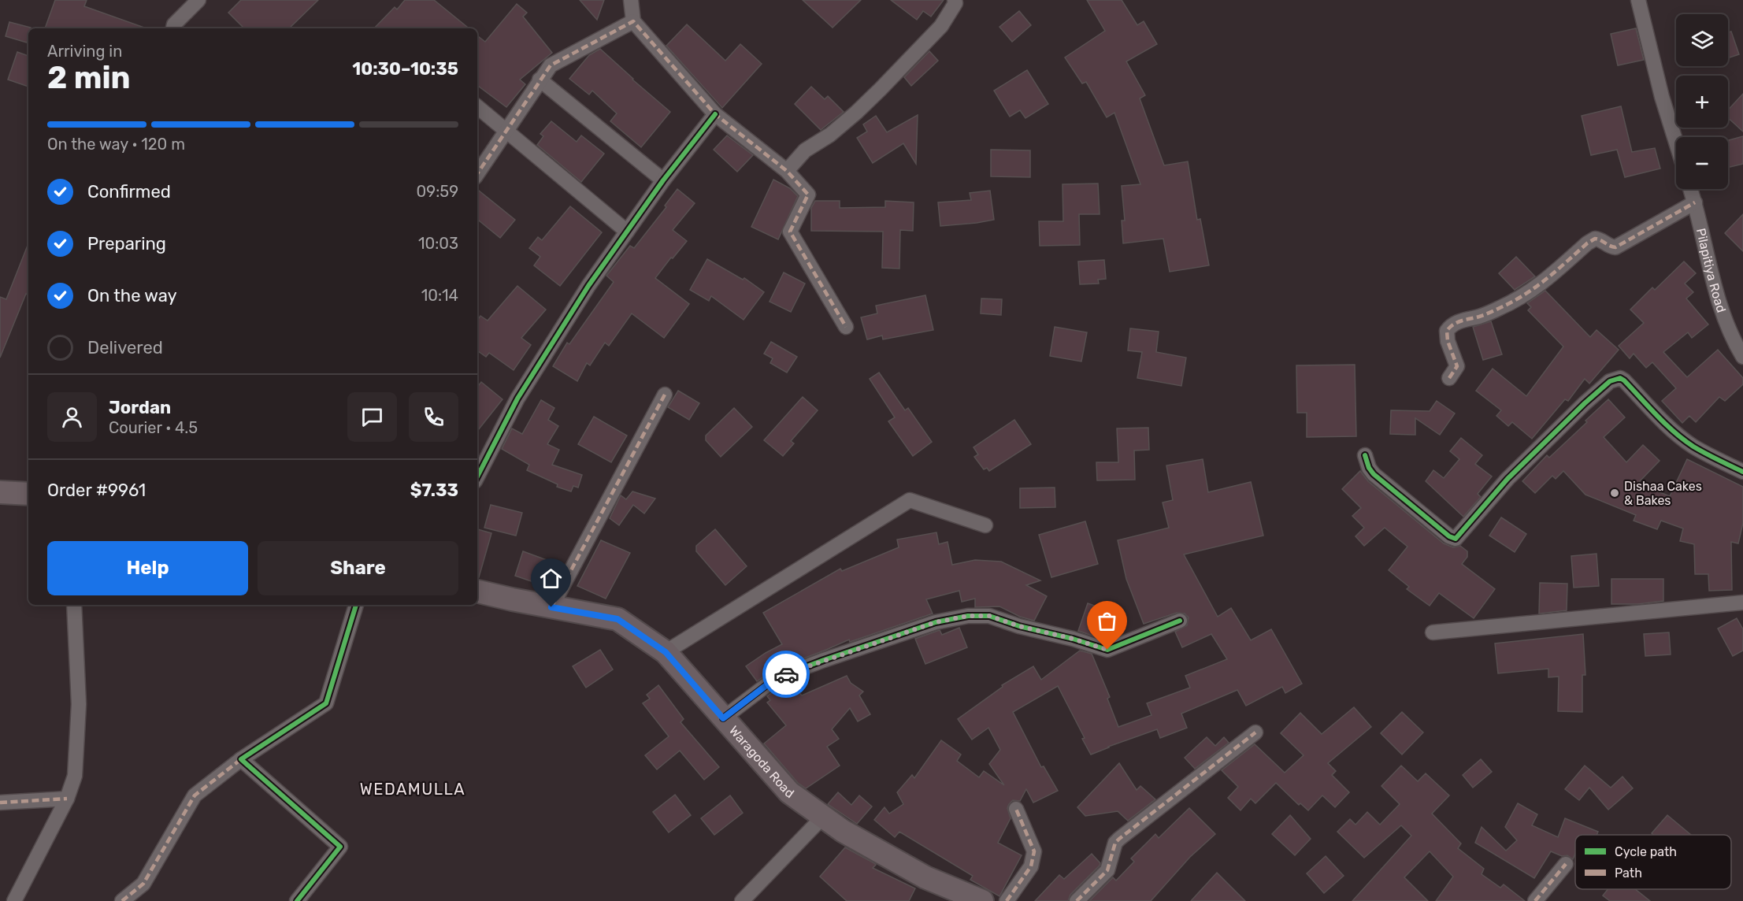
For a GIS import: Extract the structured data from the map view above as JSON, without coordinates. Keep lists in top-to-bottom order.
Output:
{
  "streets": {
    "main road": ["Waragoda Road"],
    "street": ["Pilapitiya Road"]
  },
  "districts": ["WEDAMULLA"],
  "places": ["Dishaa Cakes & Bakes"],
  "legend": ["Cycle path", "Path"],
  "page": {
    "map_buttons": ["+", "−"],
    "heading": ["2 min", "Arriving in", "10:30–10:35"],
    "panel": [
      "Jordan",
      "Courier · 4.5",
      "Order #9961",
      "$7.33"
    ],
    "bar": "On the way · 120 m",
    "list": [
      ["Confirmed", "09:59"],
      ["Preparing", "10:03"],
      ["On the way", "10:14"],
      "Delivered"
    ],
    "buttons": ["Help", "Share"]
  }
}
